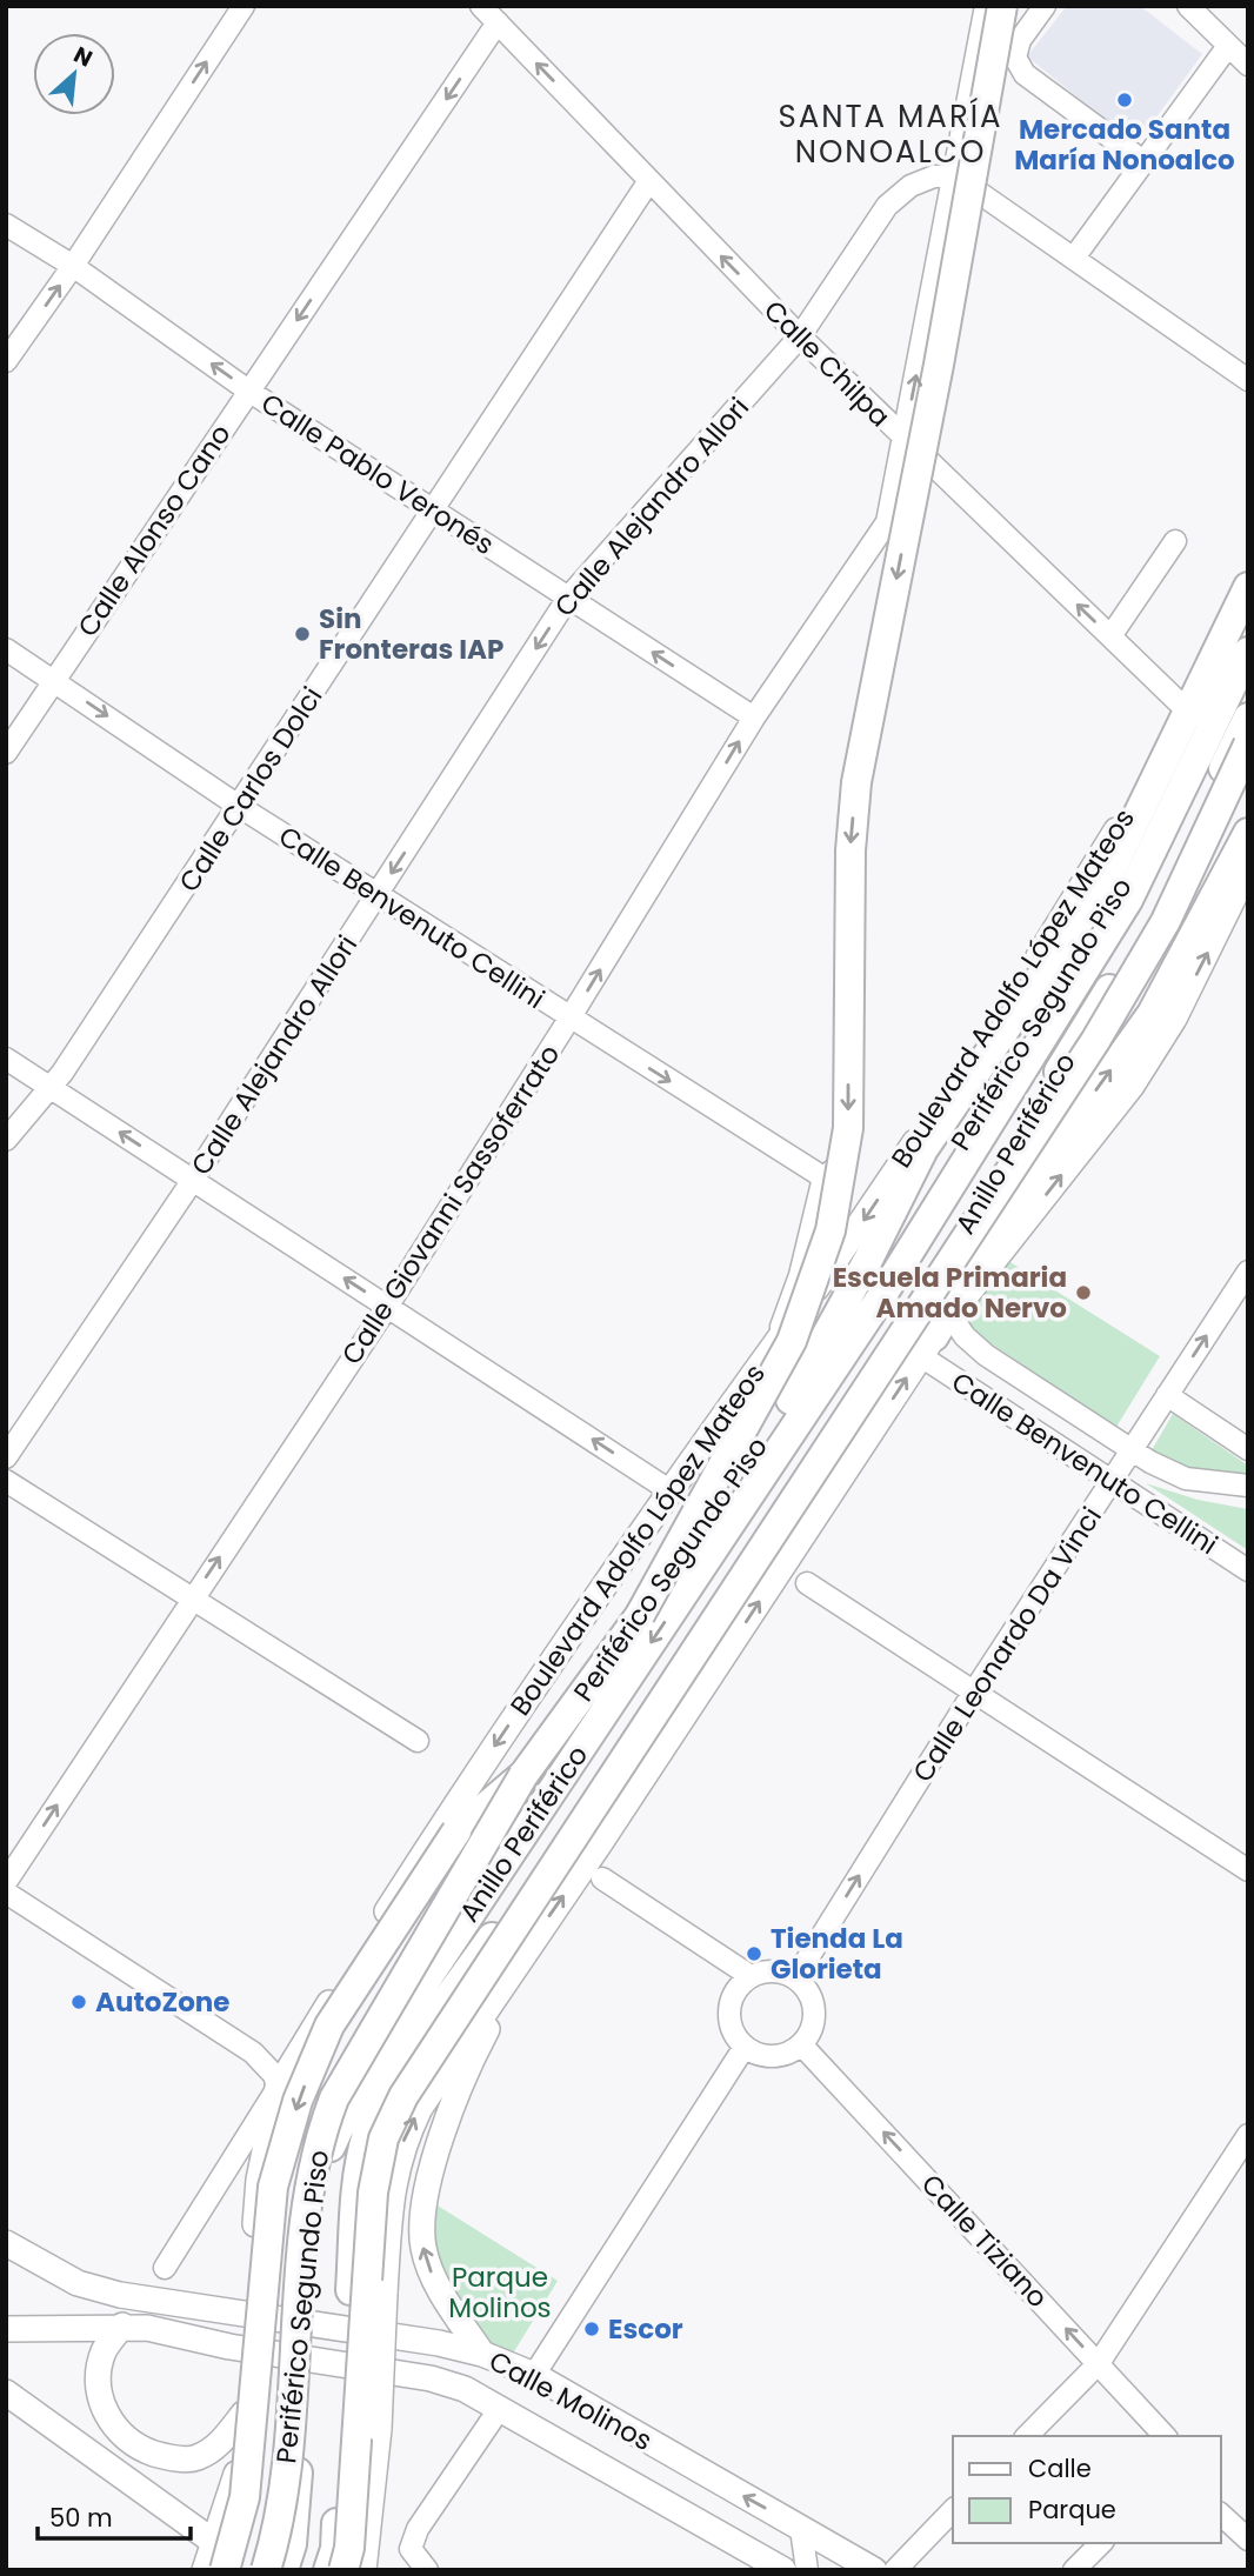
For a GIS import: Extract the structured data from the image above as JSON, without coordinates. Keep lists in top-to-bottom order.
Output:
{
  "streets": {
    "highway": ["Periférico Segundo Piso", "Anillo Periférico"],
    "main road": ["Boulevard Adolfo López Mateos", "Calle Molinos"],
    "street": [
      "Calle Chilpa",
      "Calle Pablo Veronés",
      "Calle Alejandro Allori",
      "Calle Alonso Cano",
      "Calle Carlos Dolci",
      "Calle Benvenuto Cellini",
      "Calle Giovanni Sassoferrato",
      "Calle Leonardo Da Vinci",
      "Calle Tiziano"
    ]
  },
  "crossings": [
    ["Calle Chilpa", "Calle Alejandro Allori"],
    ["Calle Chilpa", "Calle Alonso Cano"],
    ["Calle Chilpa", "Calle Carlos Dolci"],
    ["Calle Chilpa", "Boulevard Adolfo López Mateos"],
    ["Calle Chilpa", "Calle Giovanni Sassoferrato"],
    ["Calle Pablo Veronés", "Calle Alejandro Allori"],
    ["Calle Pablo Veronés", "Calle Alonso Cano"],
    ["Calle Pablo Veronés", "Calle Carlos Dolci"],
    ["Calle Pablo Veronés", "Calle Giovanni Sassoferrato"],
    ["Calle Alejandro Allori", "Calle Benvenuto Cellini"],
    ["Calle Alonso Cano", "Calle Benvenuto Cellini"],
    ["Calle Carlos Dolci", "Calle Benvenuto Cellini"],
    ["Calle Benvenuto Cellini", "Boulevard Adolfo López Mateos"],
    ["Calle Benvenuto Cellini", "Calle Giovanni Sassoferrato"],
    ["Calle Benvenuto Cellini", "Calle Leonardo Da Vinci"],
    ["Calle Leonardo Da Vinci", "Calle Tiziano"]
  ],
  "one_way": [
    "Calle Chilpa",
    "Calle Pablo Veronés",
    "Calle Alonso Cano",
    "Calle Benvenuto Cellini",
    "Calle Giovanni Sassoferrato",
    "Calle Leonardo Da Vinci",
    "Calle Tiziano"
  ],
  "districts": ["SANTA MARÍA NONOALCO"],
  "parks": ["Parque Molinos"],
  "places": [
    "Mercado Santa María Nonoalco",
    "Sin Fronteras IAP",
    "Escuela Primaria Amado Nervo",
    "Tienda La Glorieta",
    "AutoZone",
    "Escor"
  ],
  "legend": ["Calle", "Parque"],
  "scale_bar": "50 m",
  "north": "top right"
}
